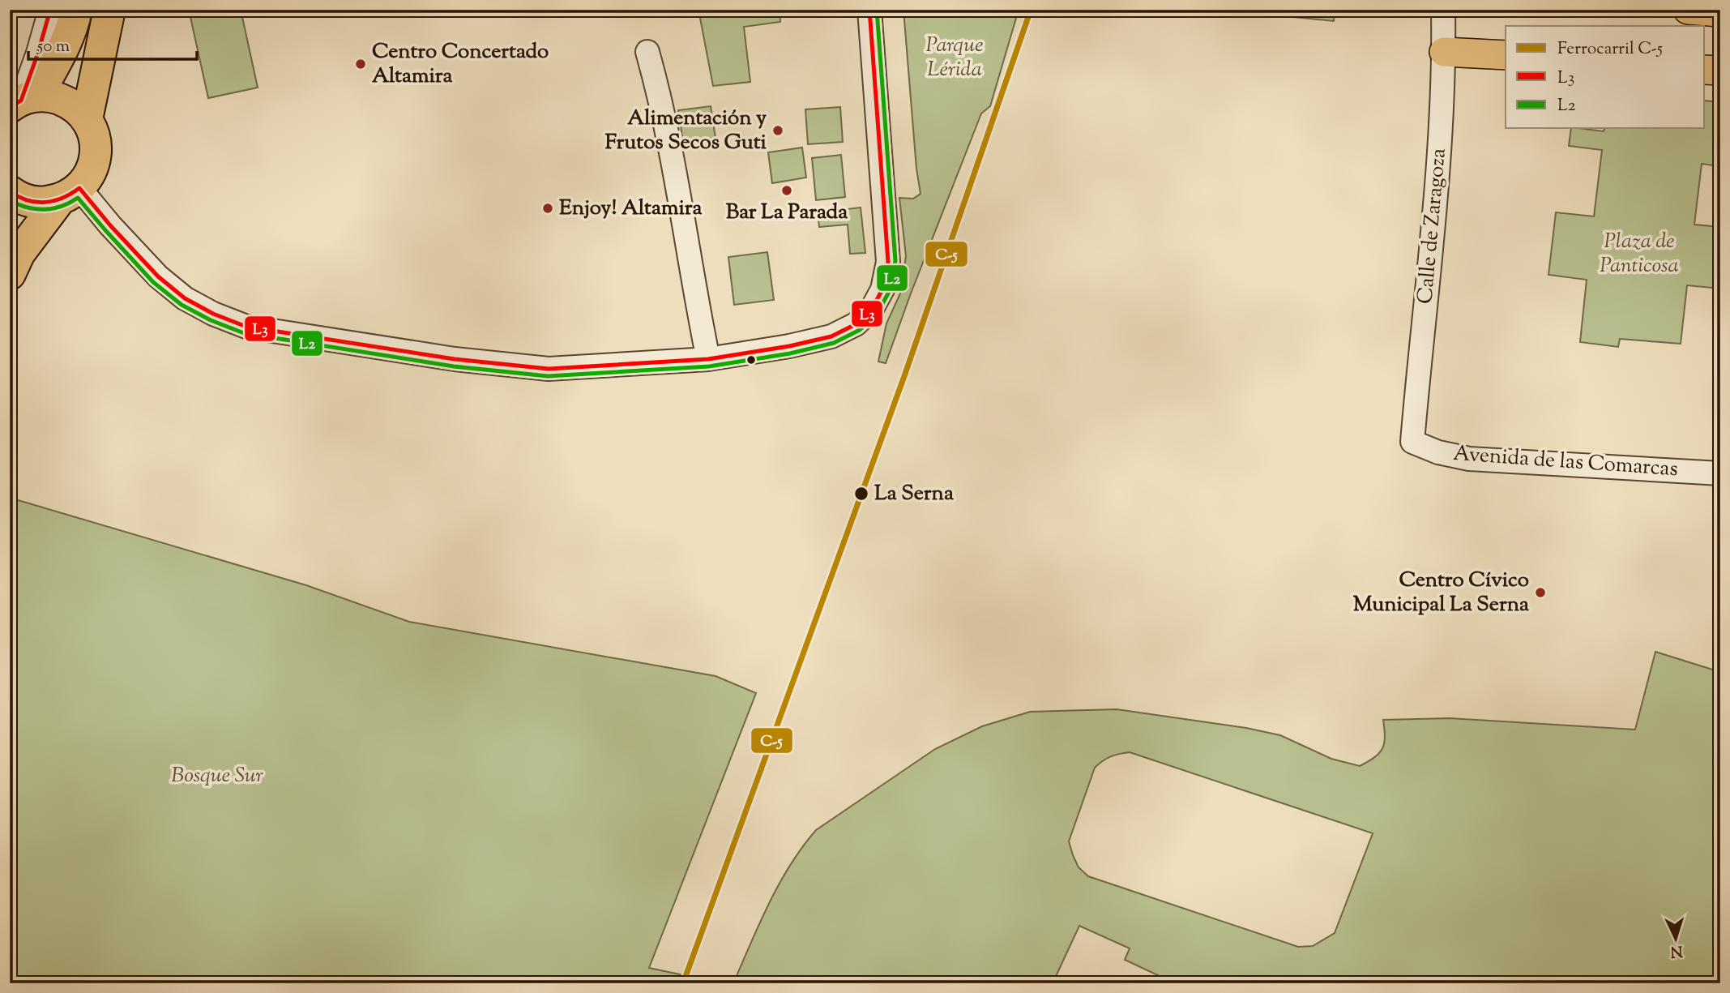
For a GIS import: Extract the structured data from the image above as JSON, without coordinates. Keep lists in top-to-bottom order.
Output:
{
  "streets": {
    "street": ["Calle de Zaragoza", "Avenida de las Comarcas"]
  },
  "crossings": [
    ["Calle de Zaragoza", "Avenida de las Comarcas"]
  ],
  "parks": ["Parque Lérida", "Plaza de Panticosa", "Bosque Sur"],
  "places": [
    "Centro Concertado Altamira",
    "Alimentación y Frutos Secos Guti",
    "Bar La Parada",
    "Enjoy! Altamira",
    "La Serna",
    "Centro Cívico Municipal La Serna"
  ],
  "lines": ["rail line C-5", "transit line L3", "transit line L2"],
  "legend": ["Ferrocarril C-5", "L3", "L2"],
  "scale_bar": "50 m",
  "north": "bottom"
}
